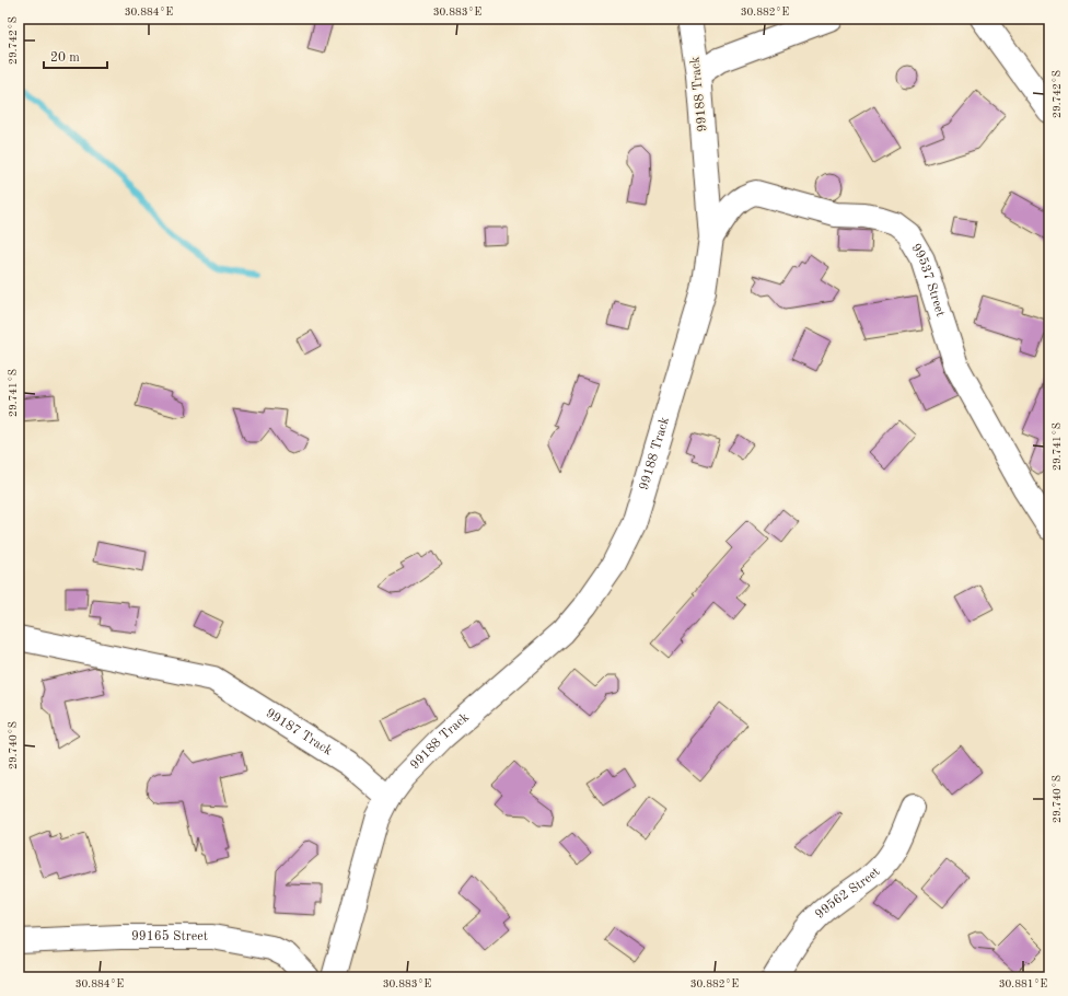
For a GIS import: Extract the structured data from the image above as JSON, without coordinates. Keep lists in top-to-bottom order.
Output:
{
  "streets": {
    "street": [
      "99188 Track",
      "99537 Street",
      "99187 Track",
      "99562 Street",
      "99165 Street"
    ]
  },
  "crossings": [
    ["99188 Track", "99537 Street"],
    ["99188 Track", "99187 Track"]
  ],
  "scale_bar": "20 m",
  "coordinates": [
    "30.884°E",
    "30.883°E",
    "30.882°E",
    "29.742°S",
    "29.741°S",
    "29.740°S",
    "30.881°E"
  ]
}
